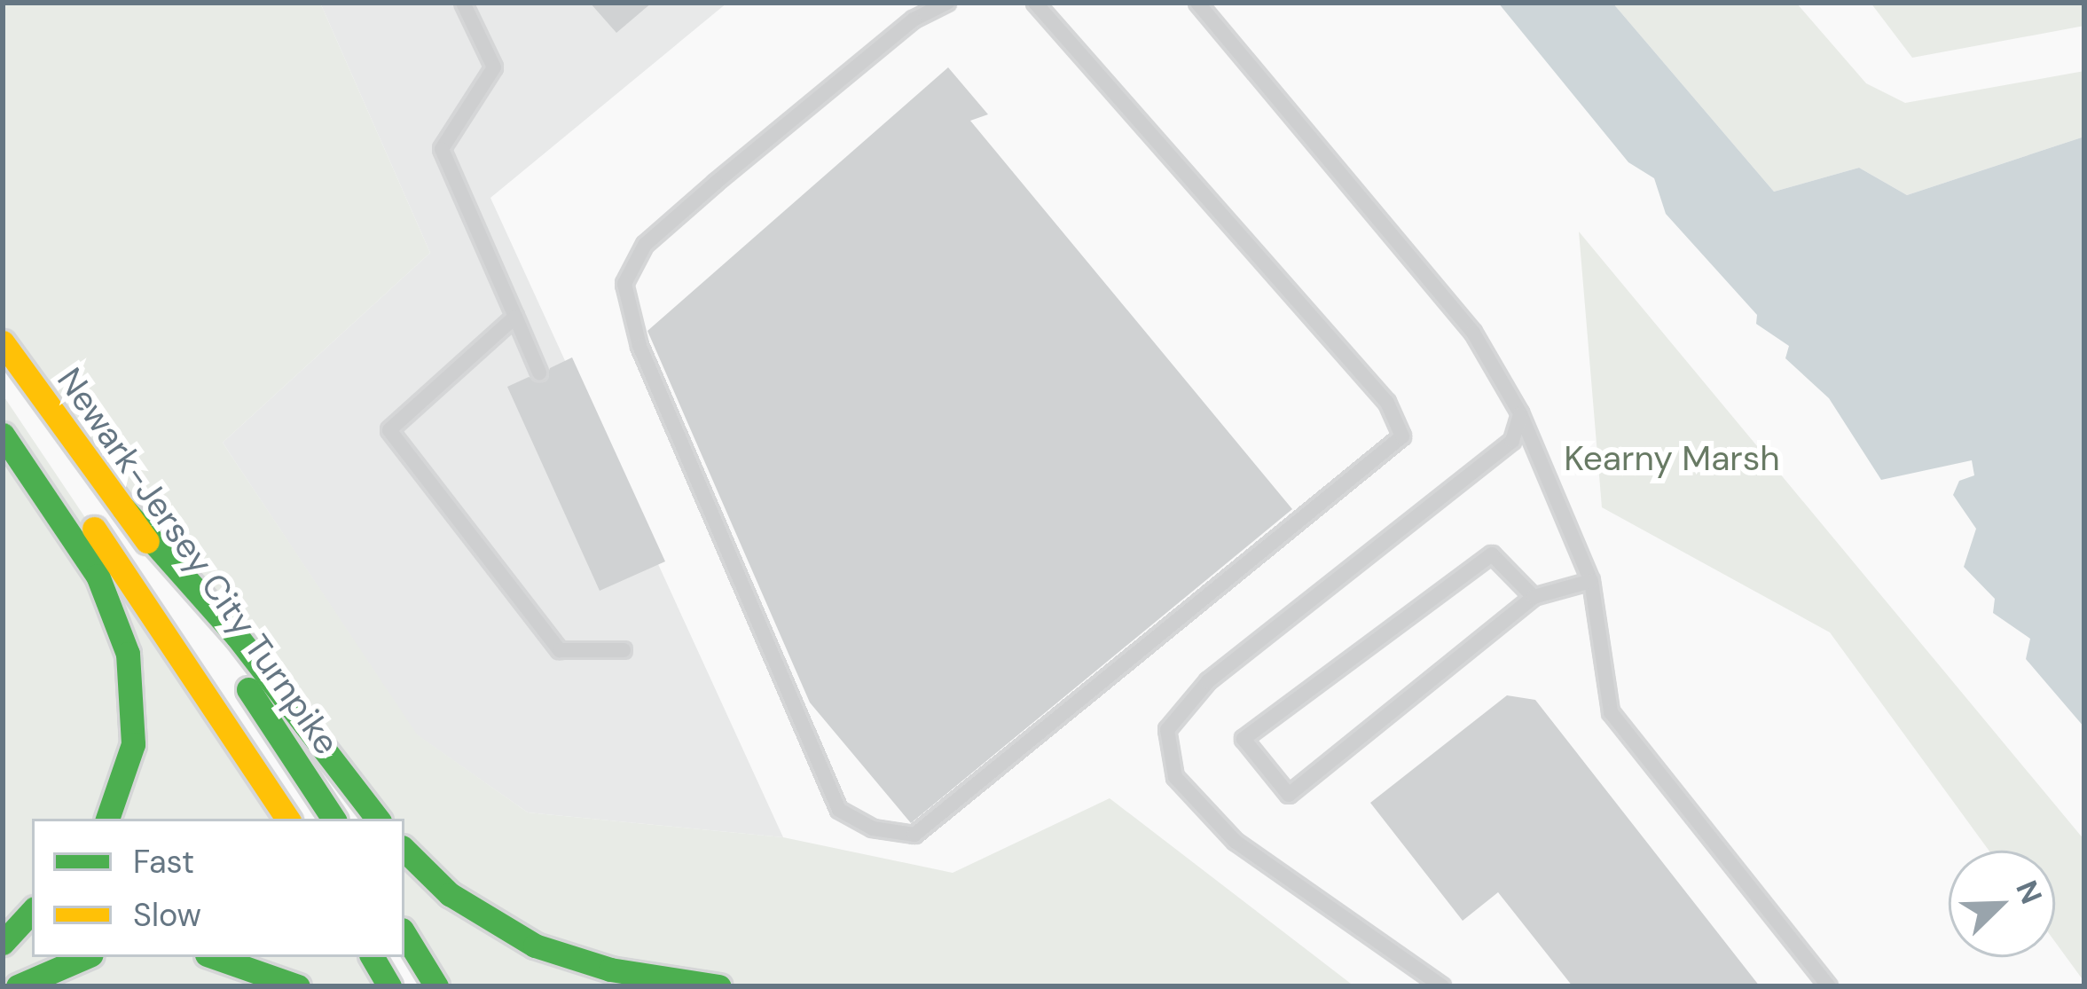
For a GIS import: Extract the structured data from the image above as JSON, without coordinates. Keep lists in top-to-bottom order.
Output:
{
  "streets": {
    "main road": ["Newark-Jersey City Turnpike"]
  },
  "parks": ["Kearny Marsh"],
  "legend": ["Fast", "Slow"],
  "north": "top right"
}
